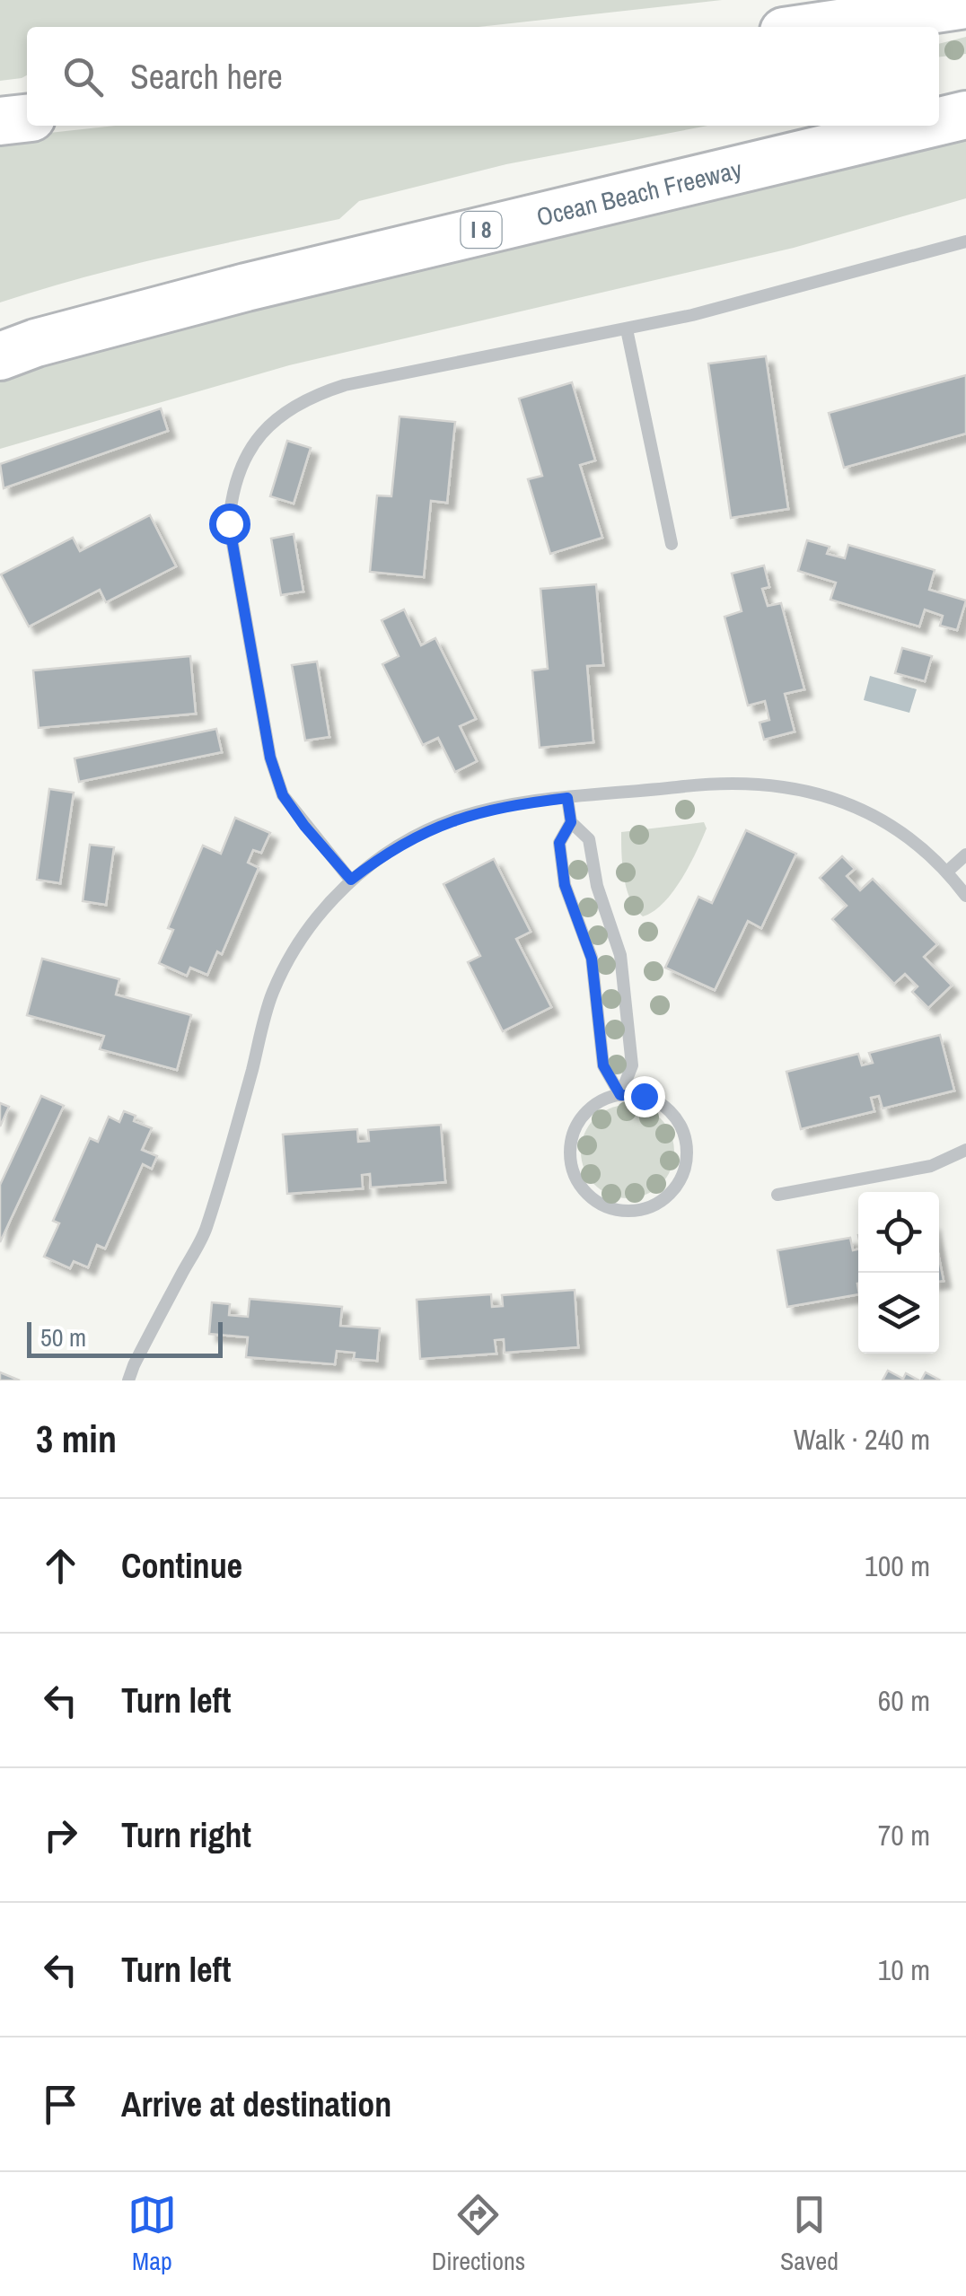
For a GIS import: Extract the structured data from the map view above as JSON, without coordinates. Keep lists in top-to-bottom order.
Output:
{
  "streets": {
    "highway": ["Ocean Beach Freeway", "I 8"]
  },
  "scale_bar": "50 m",
  "page": {
    "search": "Search here",
    "scale": "50 m",
    "heading": ["3 min", "Walk · 240 m"],
    "list": [
      ["Continue", "100 m"],
      ["Turn left", "60 m"],
      ["Turn right", "70 m"],
      ["Turn left", "10 m"],
      "Arrive at destination"
    ],
    "nav": ["Map", "Directions", "Saved"]
  }
}
